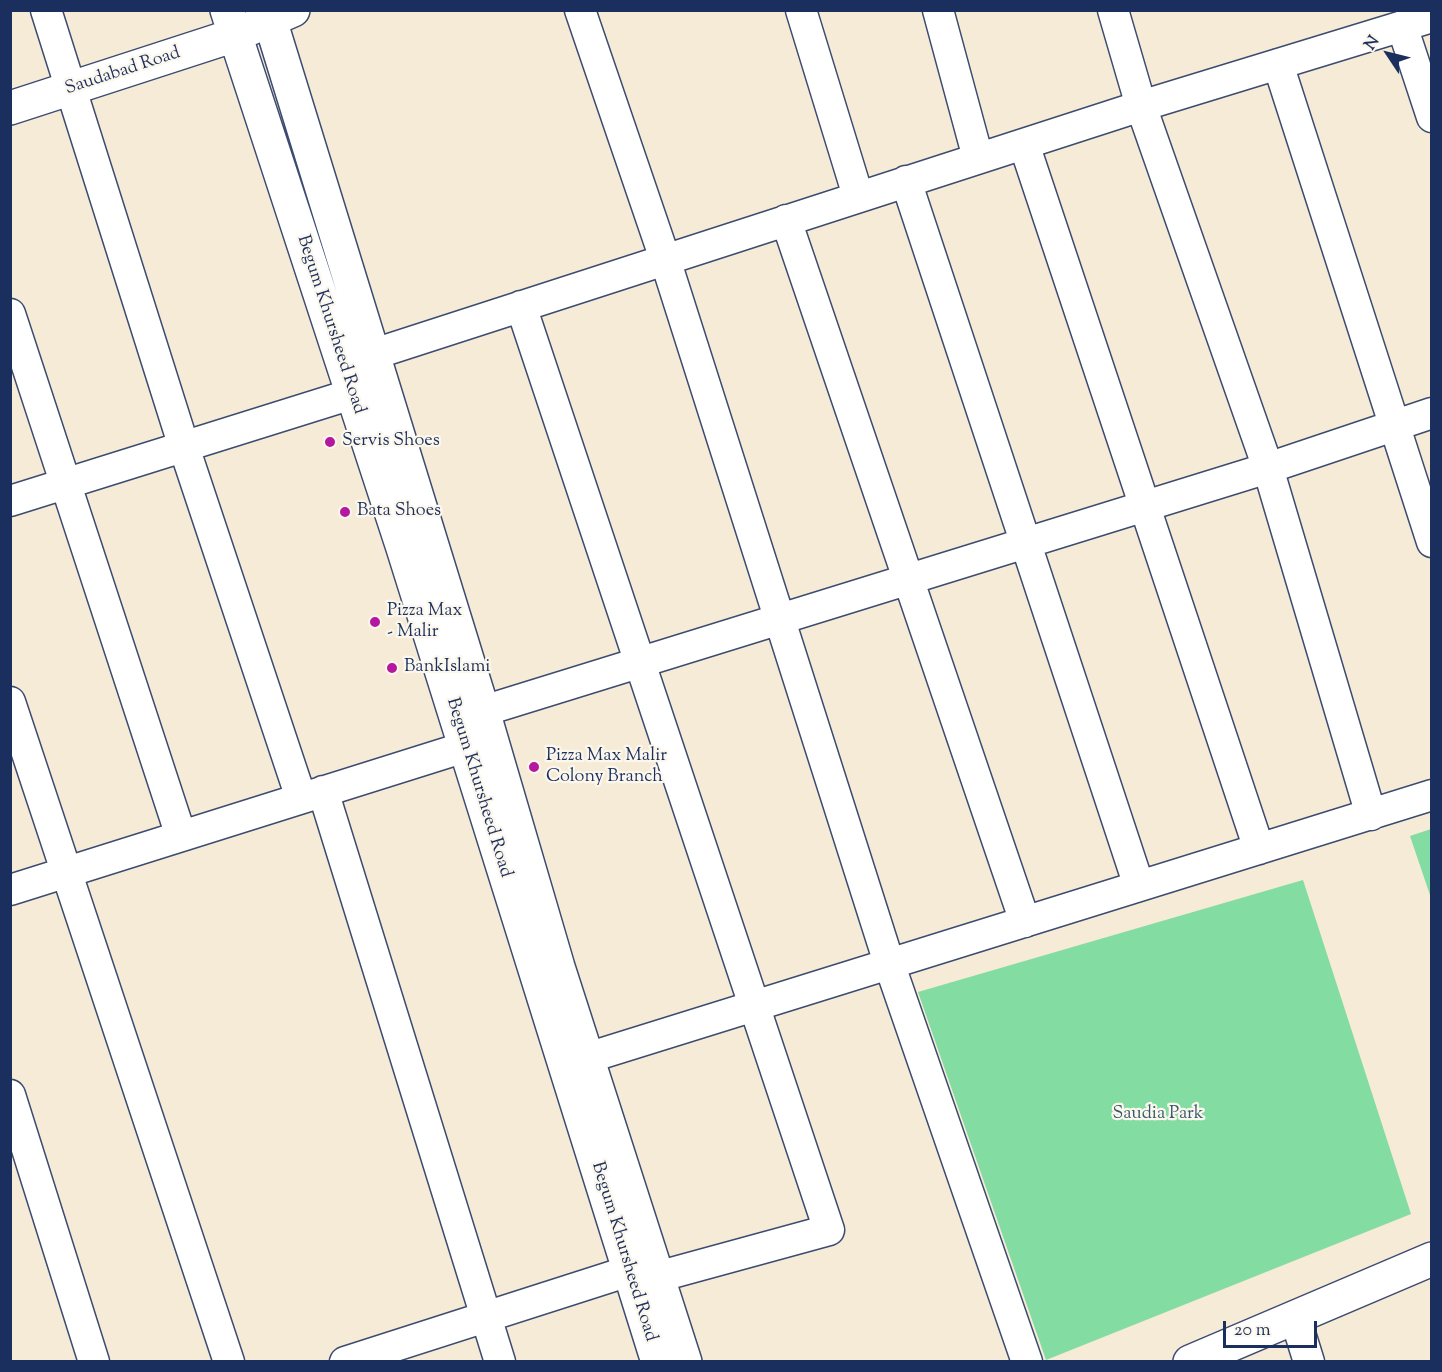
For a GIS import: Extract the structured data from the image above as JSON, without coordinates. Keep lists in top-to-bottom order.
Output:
{
  "streets": {
    "main road": ["Saudabad Road", "Begum Khursheed Road"]
  },
  "crossings": [
    ["Saudabad Road", "Begum Khursheed Road"]
  ],
  "parks": ["Saudia Park"],
  "places": [
    "Servis Shoes",
    "Bata Shoes",
    "Pizza Max - Malir",
    "BankIslami",
    "Pizza Max Malir Colony Branch"
  ],
  "scale_bar": "20 m",
  "north": "top left"
}
